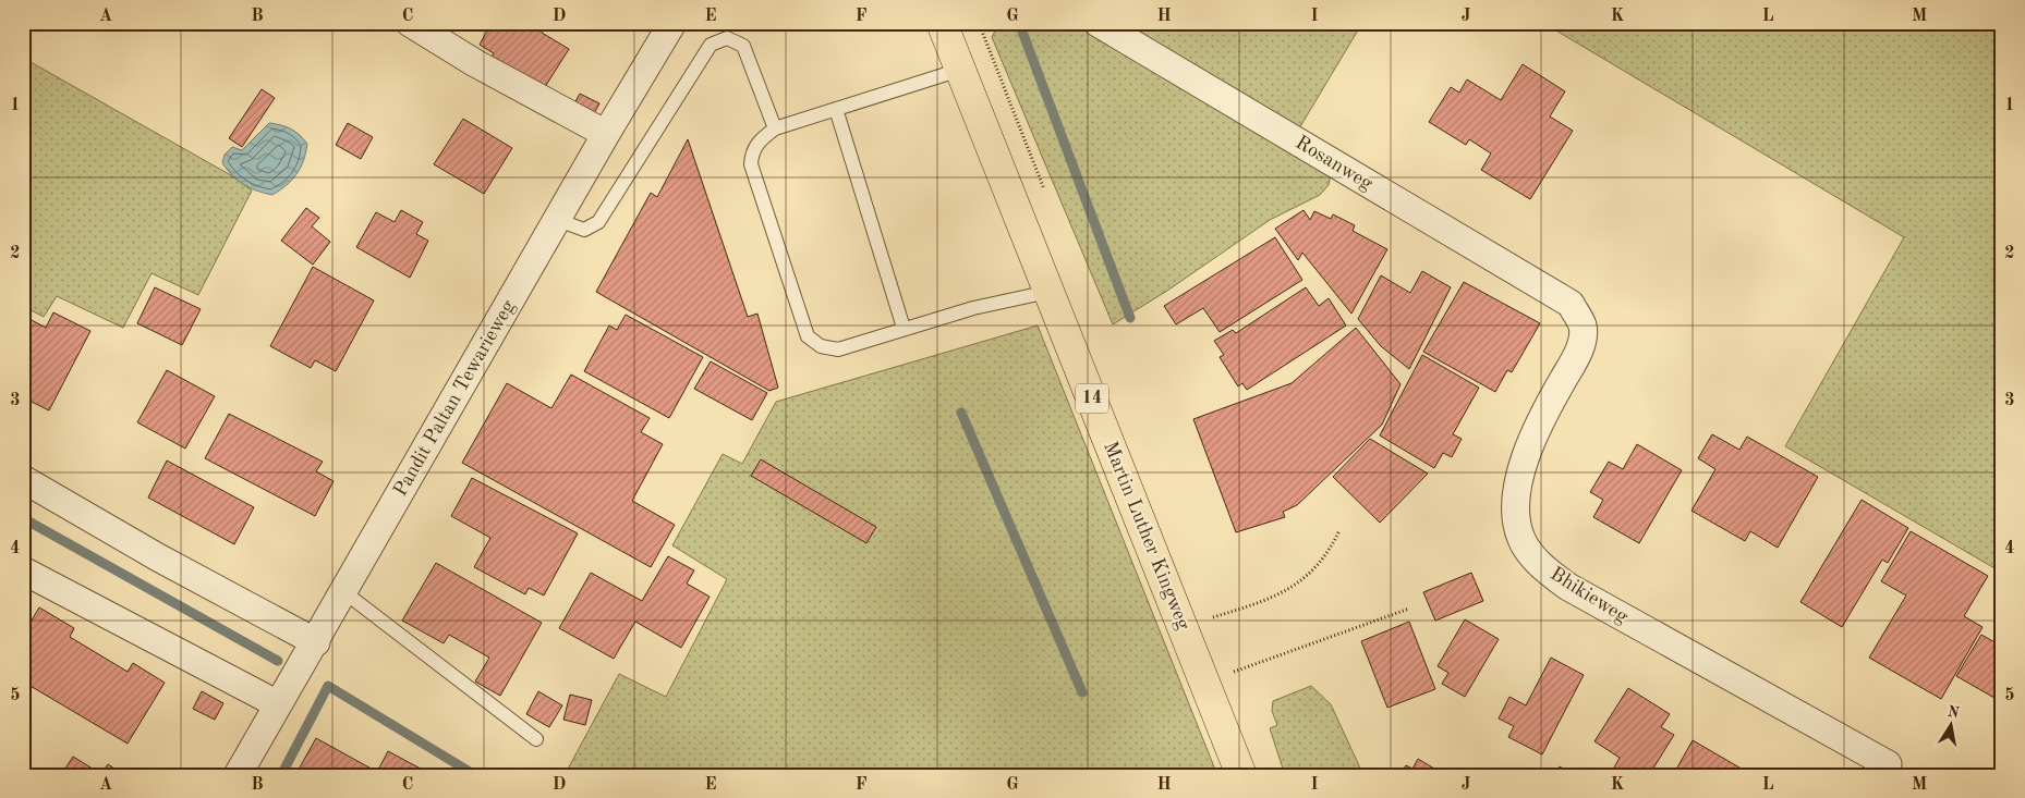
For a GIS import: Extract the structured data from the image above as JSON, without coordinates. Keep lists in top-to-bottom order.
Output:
{
  "streets": {
    "main road": ["14", "Martin Luther Kingweg"],
    "street": ["Rosanweg", "Pandit Paltan Tewarieweg", "Bhikieweg"]
  },
  "crossings": [
    ["Rosanweg", "Bhikieweg"]
  ],
  "north": "top",
  "grid": {
    "columns": [
      "A",
      "B",
      "C",
      "D",
      "E",
      "F",
      "G",
      "H",
      "I",
      "J",
      "K",
      "L",
      "M"
    ],
    "rows": [
      "1",
      "2",
      "3",
      "4",
      "5"
    ]
  }
}
